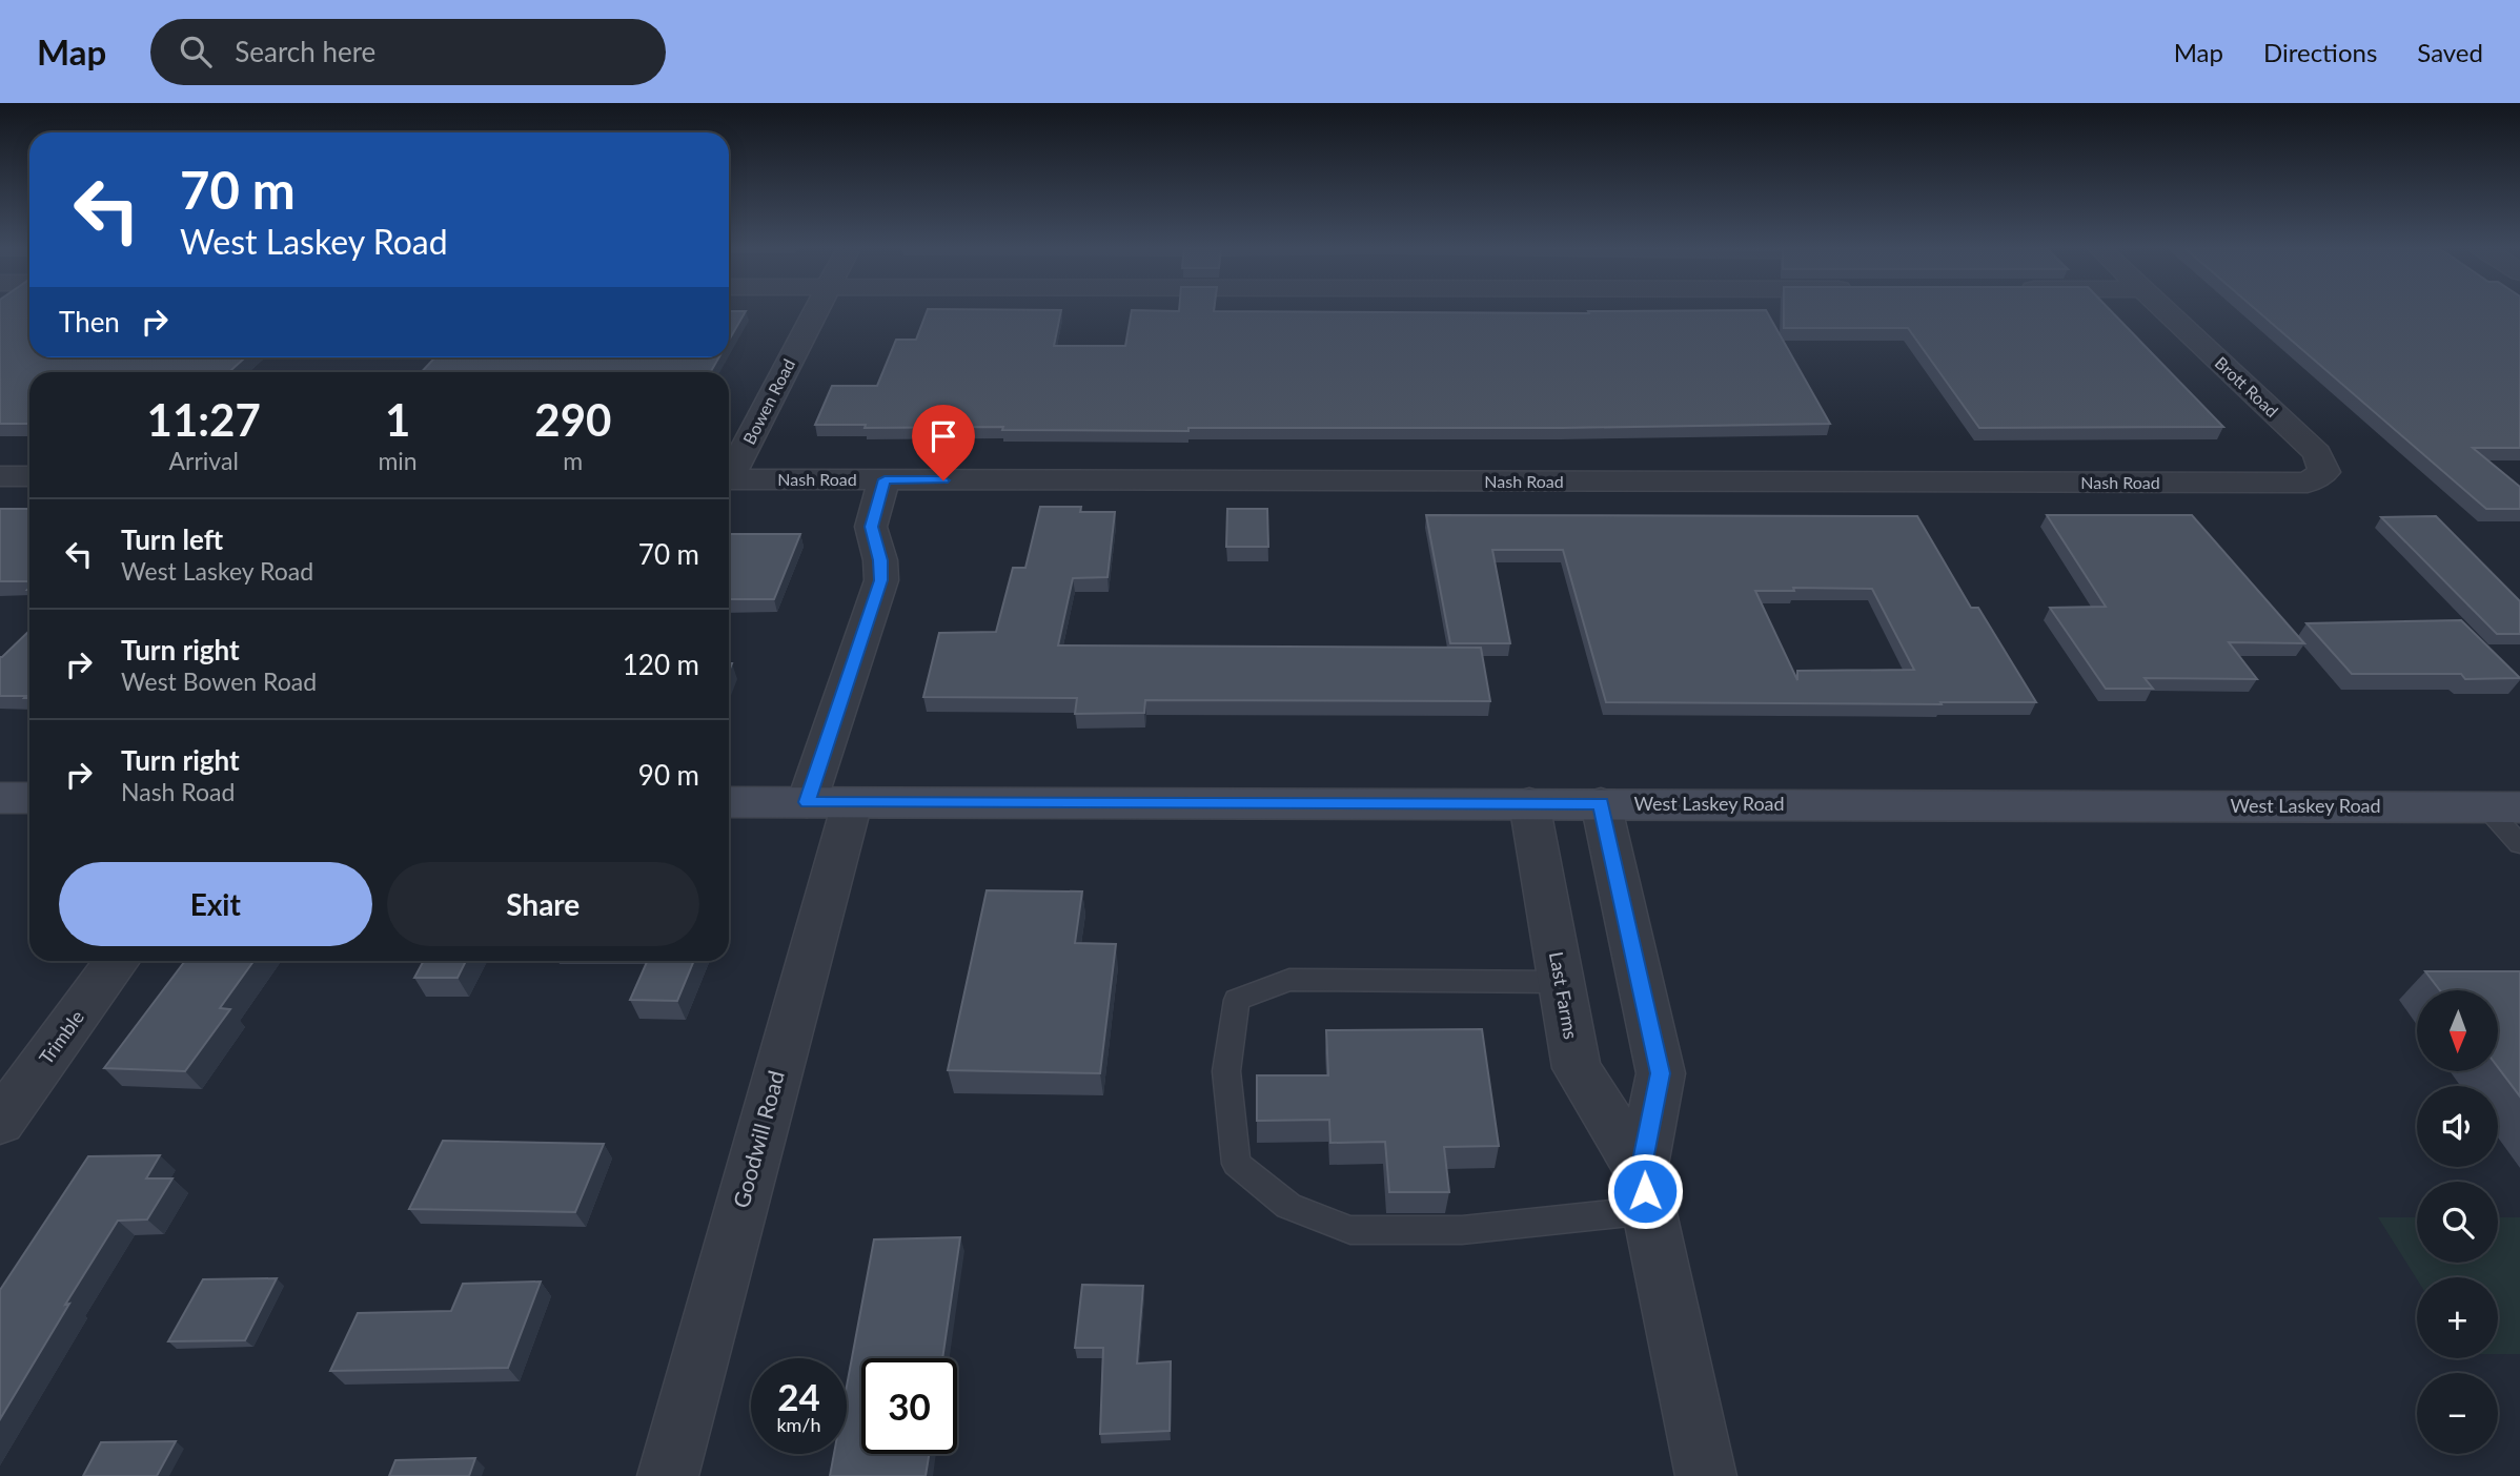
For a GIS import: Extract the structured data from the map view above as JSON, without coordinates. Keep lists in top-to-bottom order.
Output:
{
  "streets": {
    "main road": ["West Laskey Road"],
    "street": [
      "Brott Road",
      "Bowen Road",
      "Nash Road",
      "Last Farms",
      "Trimble",
      "Goodwill Road"
    ]
  },
  "crossings": [
    ["Brott Road", "Nash Road"],
    ["Nash Road", "Goodwill Road"],
    ["West Laskey Road", "Last Farms"],
    ["West Laskey Road", "Goodwill Road"]
  ],
  "north": "bottom",
  "page": {
    "header": "Map",
    "search": "Search here",
    "nav": ["Map", "Directions", "Saved"],
    "turn": ["70 m", "West Laskey Road"],
    "then": "Then",
    "eta": [
      "11:27",
      "Arrival",
      "1",
      "min",
      "290",
      "m"
    ],
    "list": [
      {
        "name": "Turn left",
        "note": "West Laskey Road",
        "value": "70 m"
      },
      {
        "name": "Turn right",
        "note": "West Bowen Road",
        "value": "120 m"
      },
      {
        "name": "Turn right",
        "note": "Nash Road",
        "value": "90 m"
      }
    ],
    "buttons": ["Exit", "Share"],
    "map_buttons": ["+", "−"],
    "speed": "24 km/h",
    "limit": "30"
  }
}
